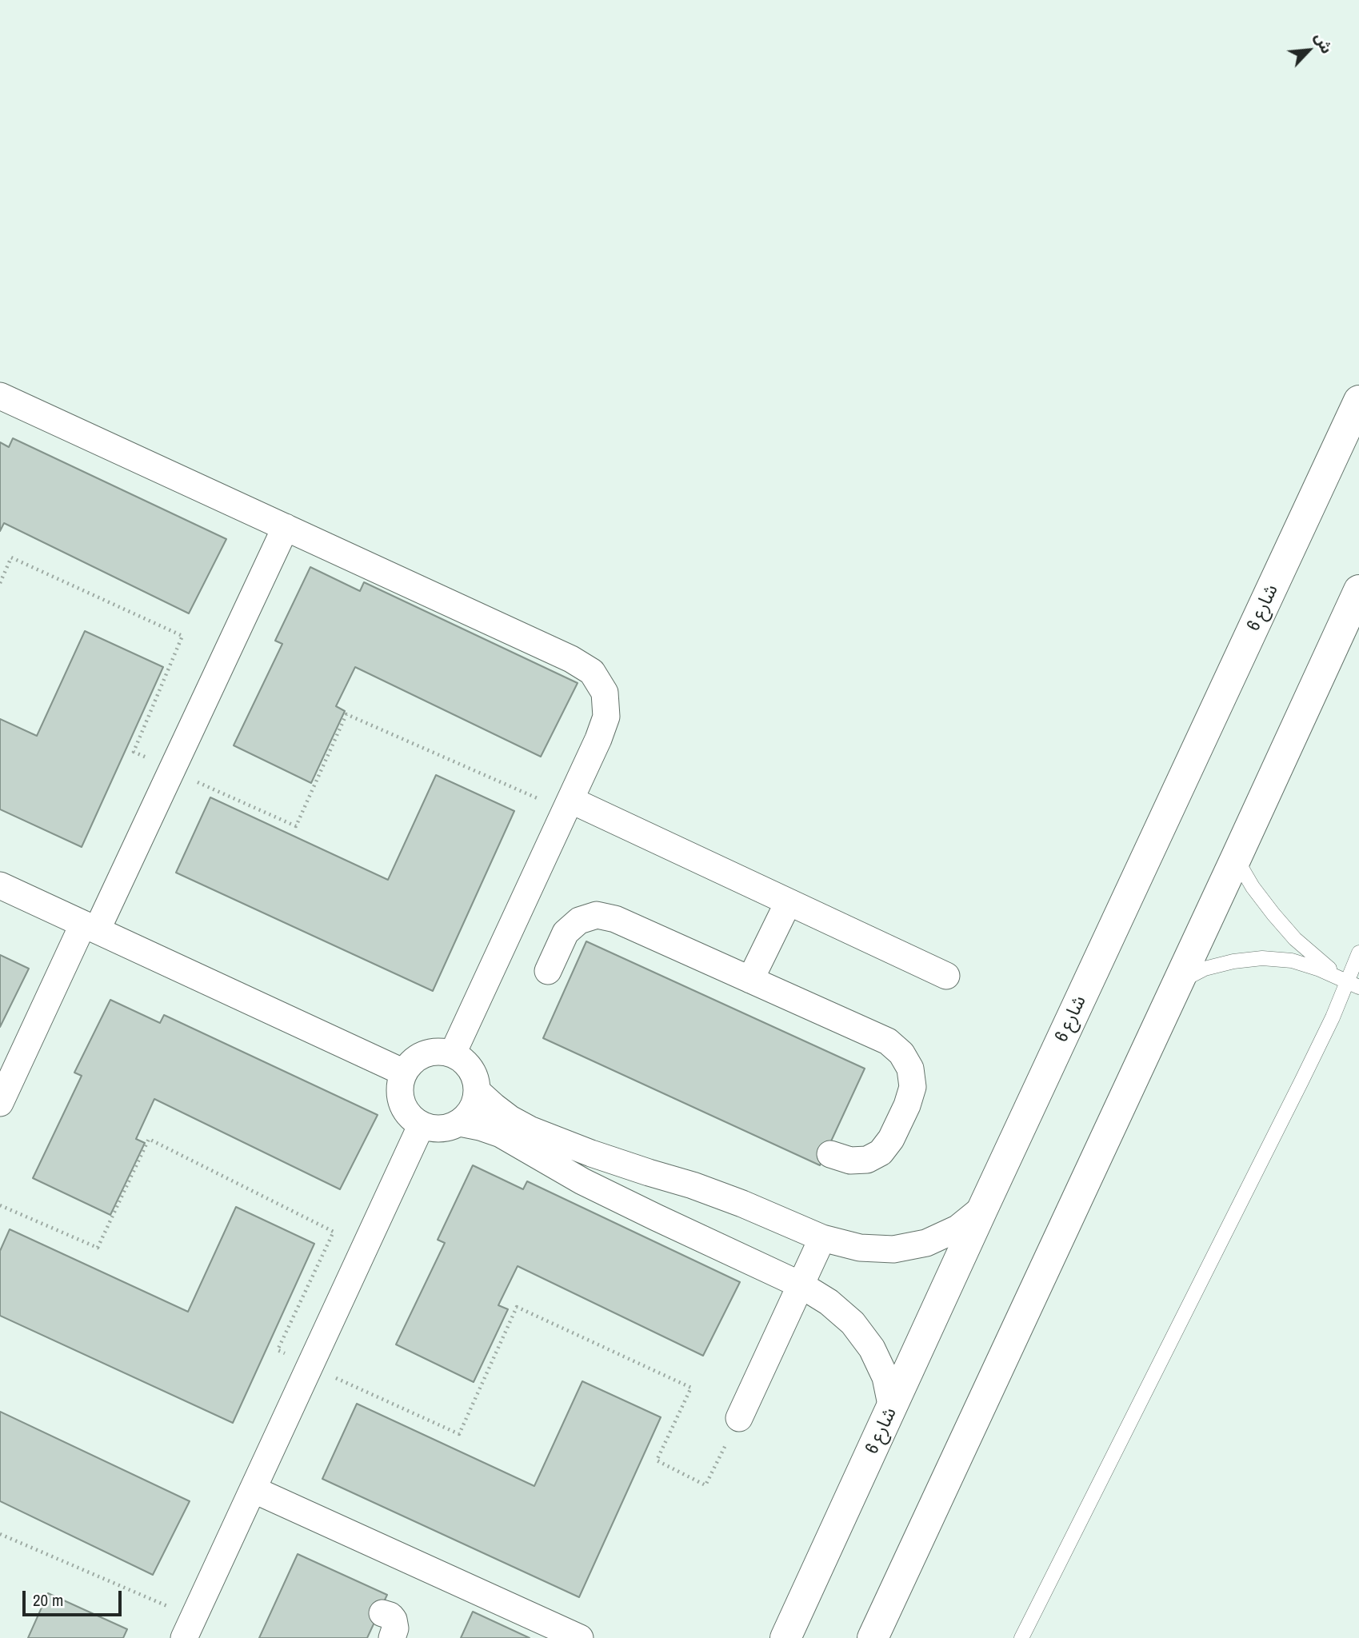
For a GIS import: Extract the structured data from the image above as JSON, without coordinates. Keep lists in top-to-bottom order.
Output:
{
  "streets": {
    "main road": ["شارع 6"]
  },
  "scale_bar": "20 m",
  "north": "top right"
}
